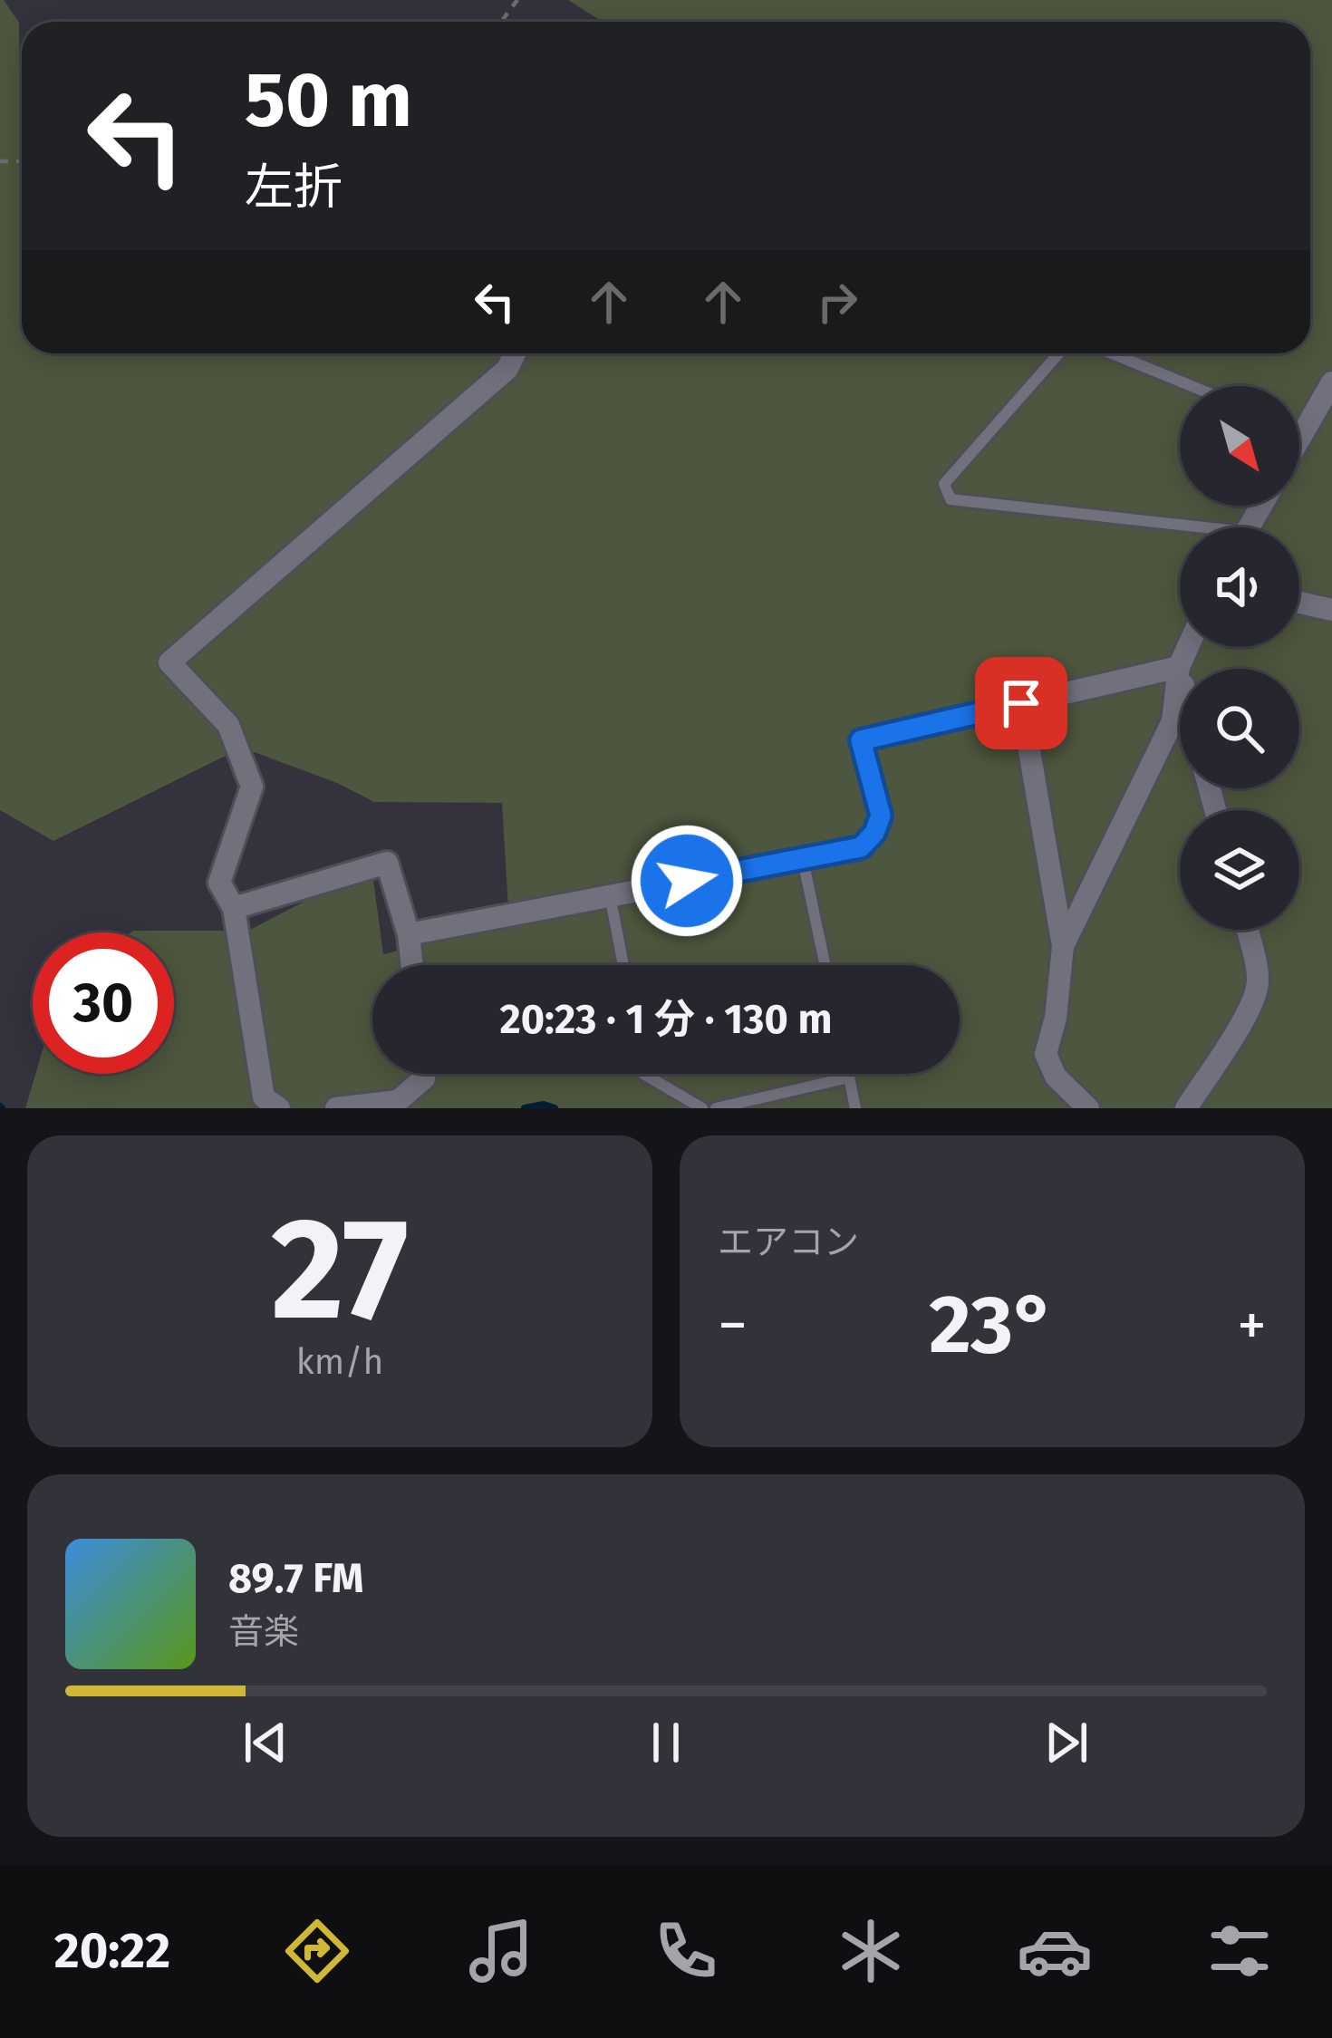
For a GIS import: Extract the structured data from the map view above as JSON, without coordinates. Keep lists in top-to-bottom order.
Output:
{
  "north": "bottom right",
  "page": {
    "turn": ["50 m", "左折"],
    "limit": "30",
    "trip": "20:23 · 1 分 · 130 m",
    "tile": [
      ["27", "km/h"],
      "エアコン"
    ],
    "heat": ["−", "23°", "+"],
    "song": ["89.7 FM", "音楽"],
    "tabs": "20:22"
  }
}
